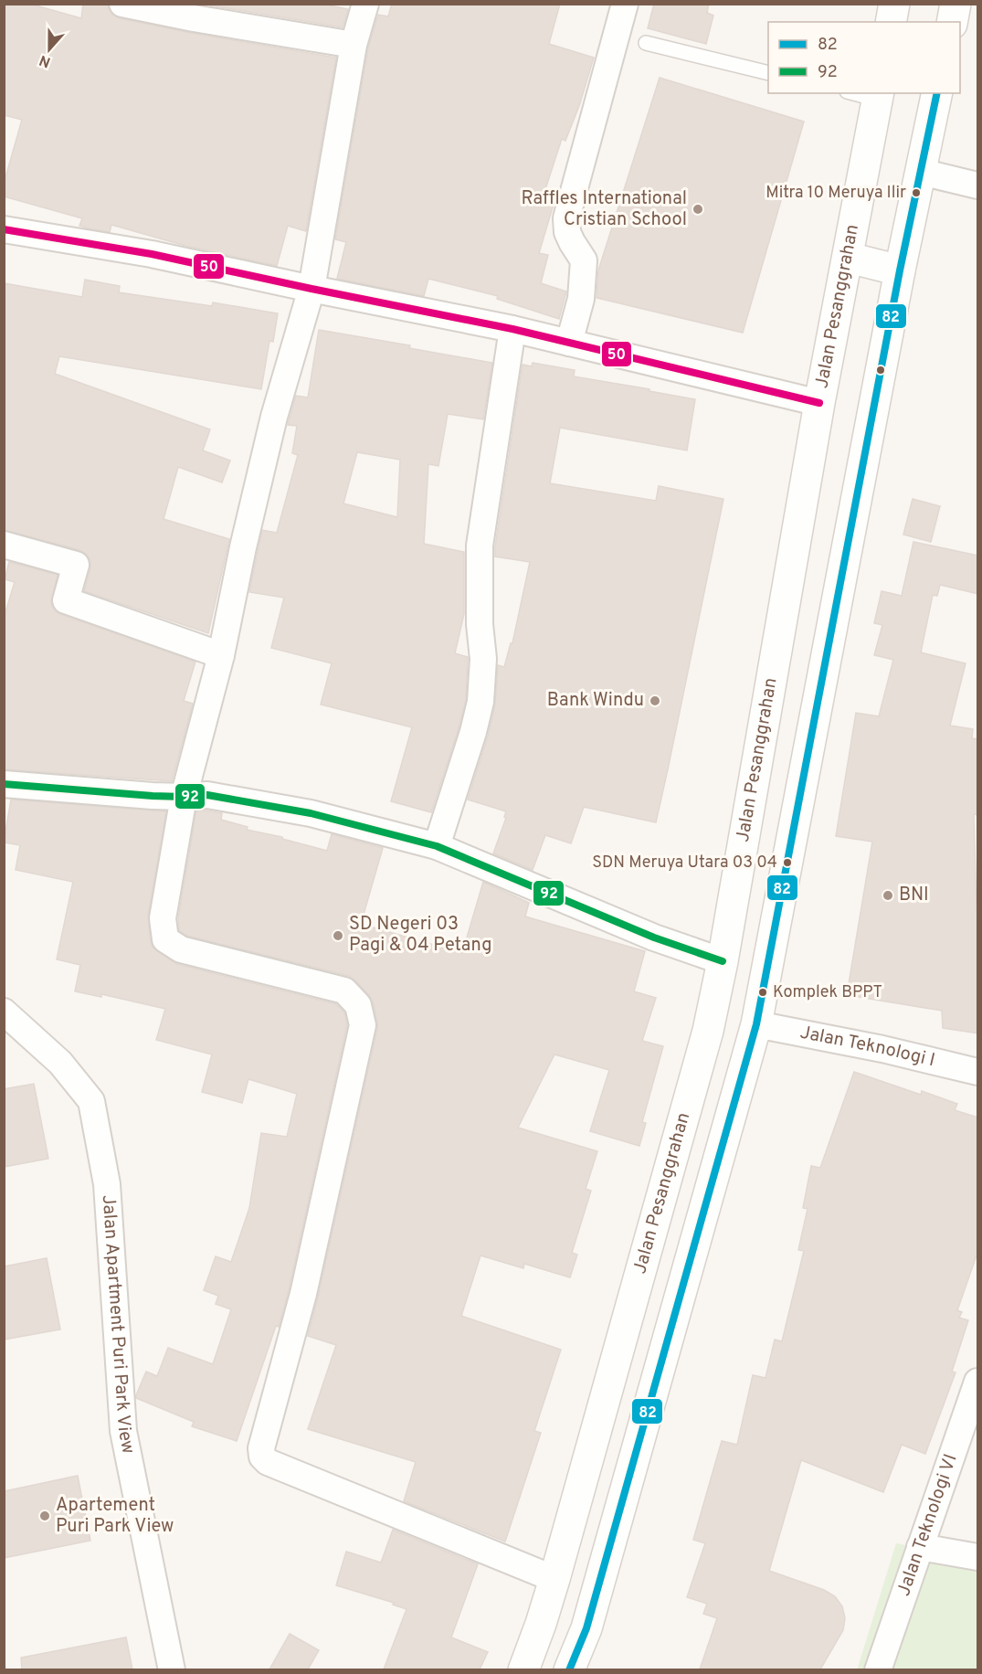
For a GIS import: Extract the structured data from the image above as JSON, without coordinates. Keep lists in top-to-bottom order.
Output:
{
  "streets": {
    "main road": ["Jalan Pesanggrahan"],
    "street": ["Jalan Teknologi I", "Jalan Apartment Puri Park View", "Jalan Teknologi VI"]
  },
  "places": [
    "Mitra 10 Meruya Ilir",
    "Raffles International Cristian School",
    "Bank Windu",
    "SDN Meruya Utara 03 04",
    "BNI",
    "SD Negeri 03 Pagi & 04 Petang",
    "Komplek BPPT",
    "Apartement Puri Park View"
  ],
  "lines": ["transit line 82", "transit line 50", "transit line 92"],
  "legend": ["82", "92"],
  "north": "bottom"
}
